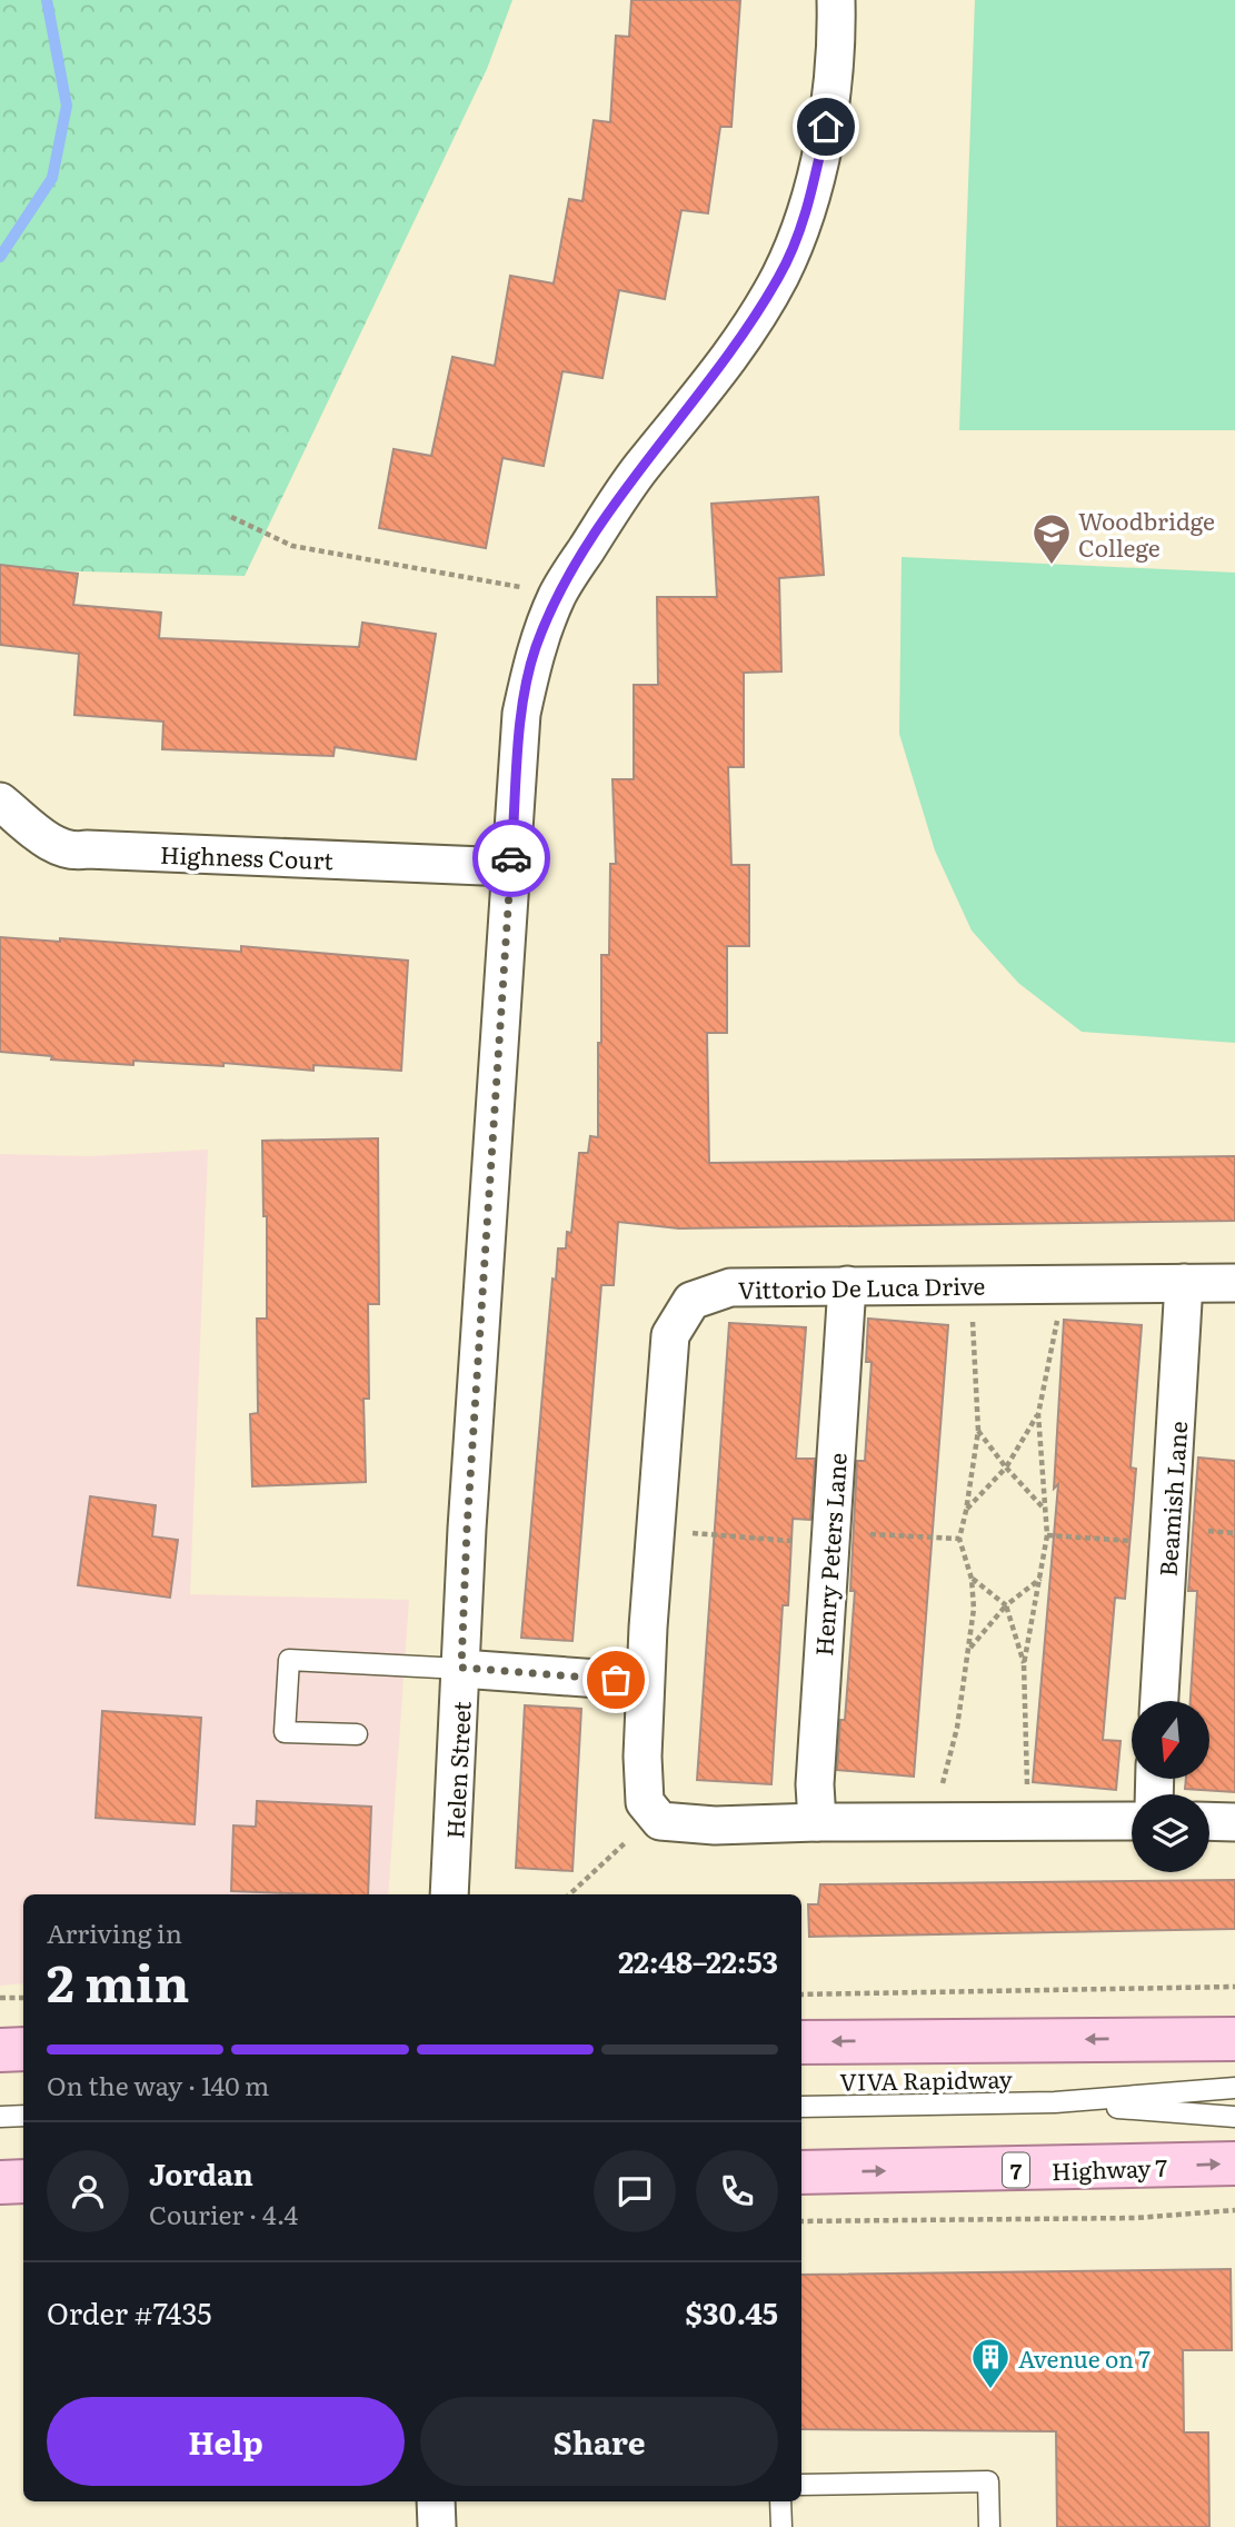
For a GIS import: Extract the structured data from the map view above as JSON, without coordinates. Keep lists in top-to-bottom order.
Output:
{
  "streets": {
    "main road": ["Highway 7", "7"],
    "street": [
      "Highness Court",
      "Vittorio De Luca Drive",
      "Beamish Lane",
      "Henry Peters Lane",
      "Helen Street"
    ],
    "lane": ["VIVA Rapidway"]
  },
  "crossings": [
    ["Highness Court", "Helen Street"],
    ["Vittorio De Luca Drive", "Beamish Lane"],
    ["Vittorio De Luca Drive", "Henry Peters Lane"]
  ],
  "places": {
    "school or university": ["Woodbridge College"],
    "building": ["Avenue on 7"]
  },
  "north": "bottom",
  "page": {
    "heading": ["2 min", "Arriving in", "22:48–22:53"],
    "panel": [
      "Jordan",
      "Courier · 4.4",
      "Order #7435",
      "$30.45"
    ],
    "bar": "On the way · 140 m",
    "buttons": ["Help", "Share"]
  }
}
